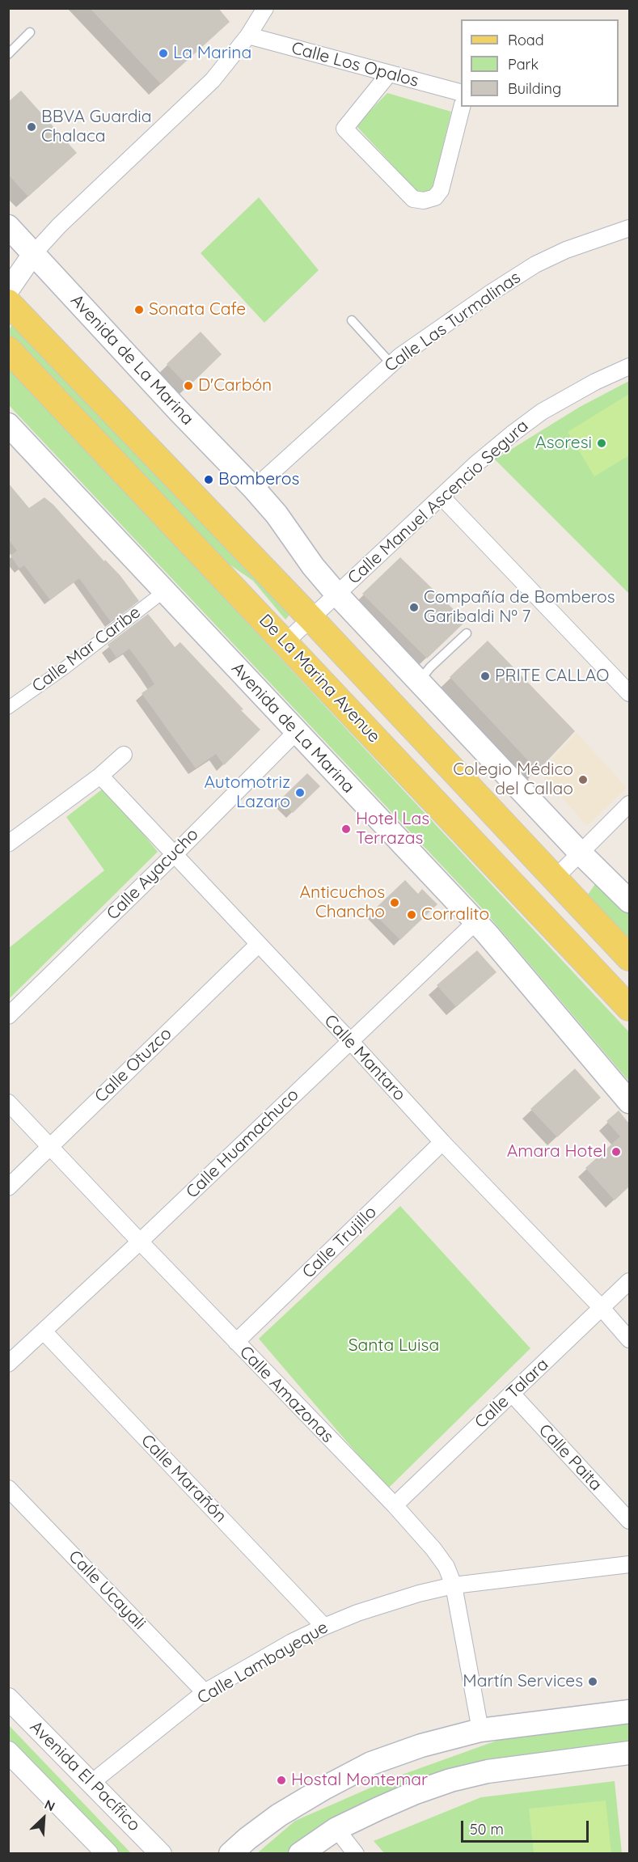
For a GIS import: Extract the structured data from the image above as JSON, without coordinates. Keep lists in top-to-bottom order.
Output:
{
  "streets": {
    "main road": ["Avenida de La Marina", "De La Marina Avenue"],
    "street": [
      "Calle Los Opalos",
      "Calle Las Turmalinas",
      "Calle Manuel Ascencio Segura",
      "Calle Mar Caribe",
      "Calle Ayacucho",
      "Calle Mantaro",
      "Calle Otuzco",
      "Calle Huamachuco",
      "Calle Trujillo",
      "Calle Talara",
      "Calle Amazonas",
      "Calle Paita",
      "Calle Marañón",
      "Calle Ucayali",
      "Calle Lambayeque",
      "Avenida El Pacífico"
    ]
  },
  "crossings": [
    ["Calle Las Turmalinas", "Avenida de La Marina"],
    ["Avenida de La Marina", "Calle Manuel Ascencio Segura"],
    ["Avenida de La Marina", "Calle Mar Caribe"],
    ["Avenida de La Marina", "Calle Ayacucho"],
    ["Avenida de La Marina", "Calle Huamachuco"],
    ["Calle Manuel Ascencio Segura", "De La Marina Avenue"],
    ["Calle Ayacucho", "Calle Mantaro"],
    ["Calle Mantaro", "Calle Otuzco"],
    ["Calle Mantaro", "Calle Huamachuco"],
    ["Calle Mantaro", "Calle Trujillo"],
    ["Calle Mantaro", "Calle Talara"],
    ["Calle Otuzco", "Calle Amazonas"],
    ["Calle Huamachuco", "Calle Amazonas"],
    ["Calle Huamachuco", "Calle Marañón"],
    ["Calle Trujillo", "Calle Amazonas"],
    ["Calle Talara", "Calle Amazonas"],
    ["Calle Talara", "Calle Paita"],
    ["Calle Amazonas", "Calle Lambayeque"],
    ["Calle Marañón", "Calle Lambayeque"],
    ["Calle Ucayali", "Calle Lambayeque"],
    ["Calle Lambayeque", "Avenida El Pacífico"]
  ],
  "parks": ["Santa Luisa"],
  "places": [
    "La Marina",
    "BBVA Guardia Chalaca",
    "Sonata Cafe",
    "D'Carbón",
    "Asoresi",
    "Bomberos",
    "Compañía de Bomberos Garibaldi Nº 7",
    "PRITE CALLAO",
    "Colegio Médico del Callao",
    "Automotriz Lazaro",
    "Hotel Las Terrazas",
    "Anticuchos Chancho",
    "Corralito",
    "Amara Hotel",
    "Martín Services",
    "Hostal Montemar"
  ],
  "legend": ["Road", "Park", "Building"],
  "scale_bar": "50 m",
  "north": "top right"
}
